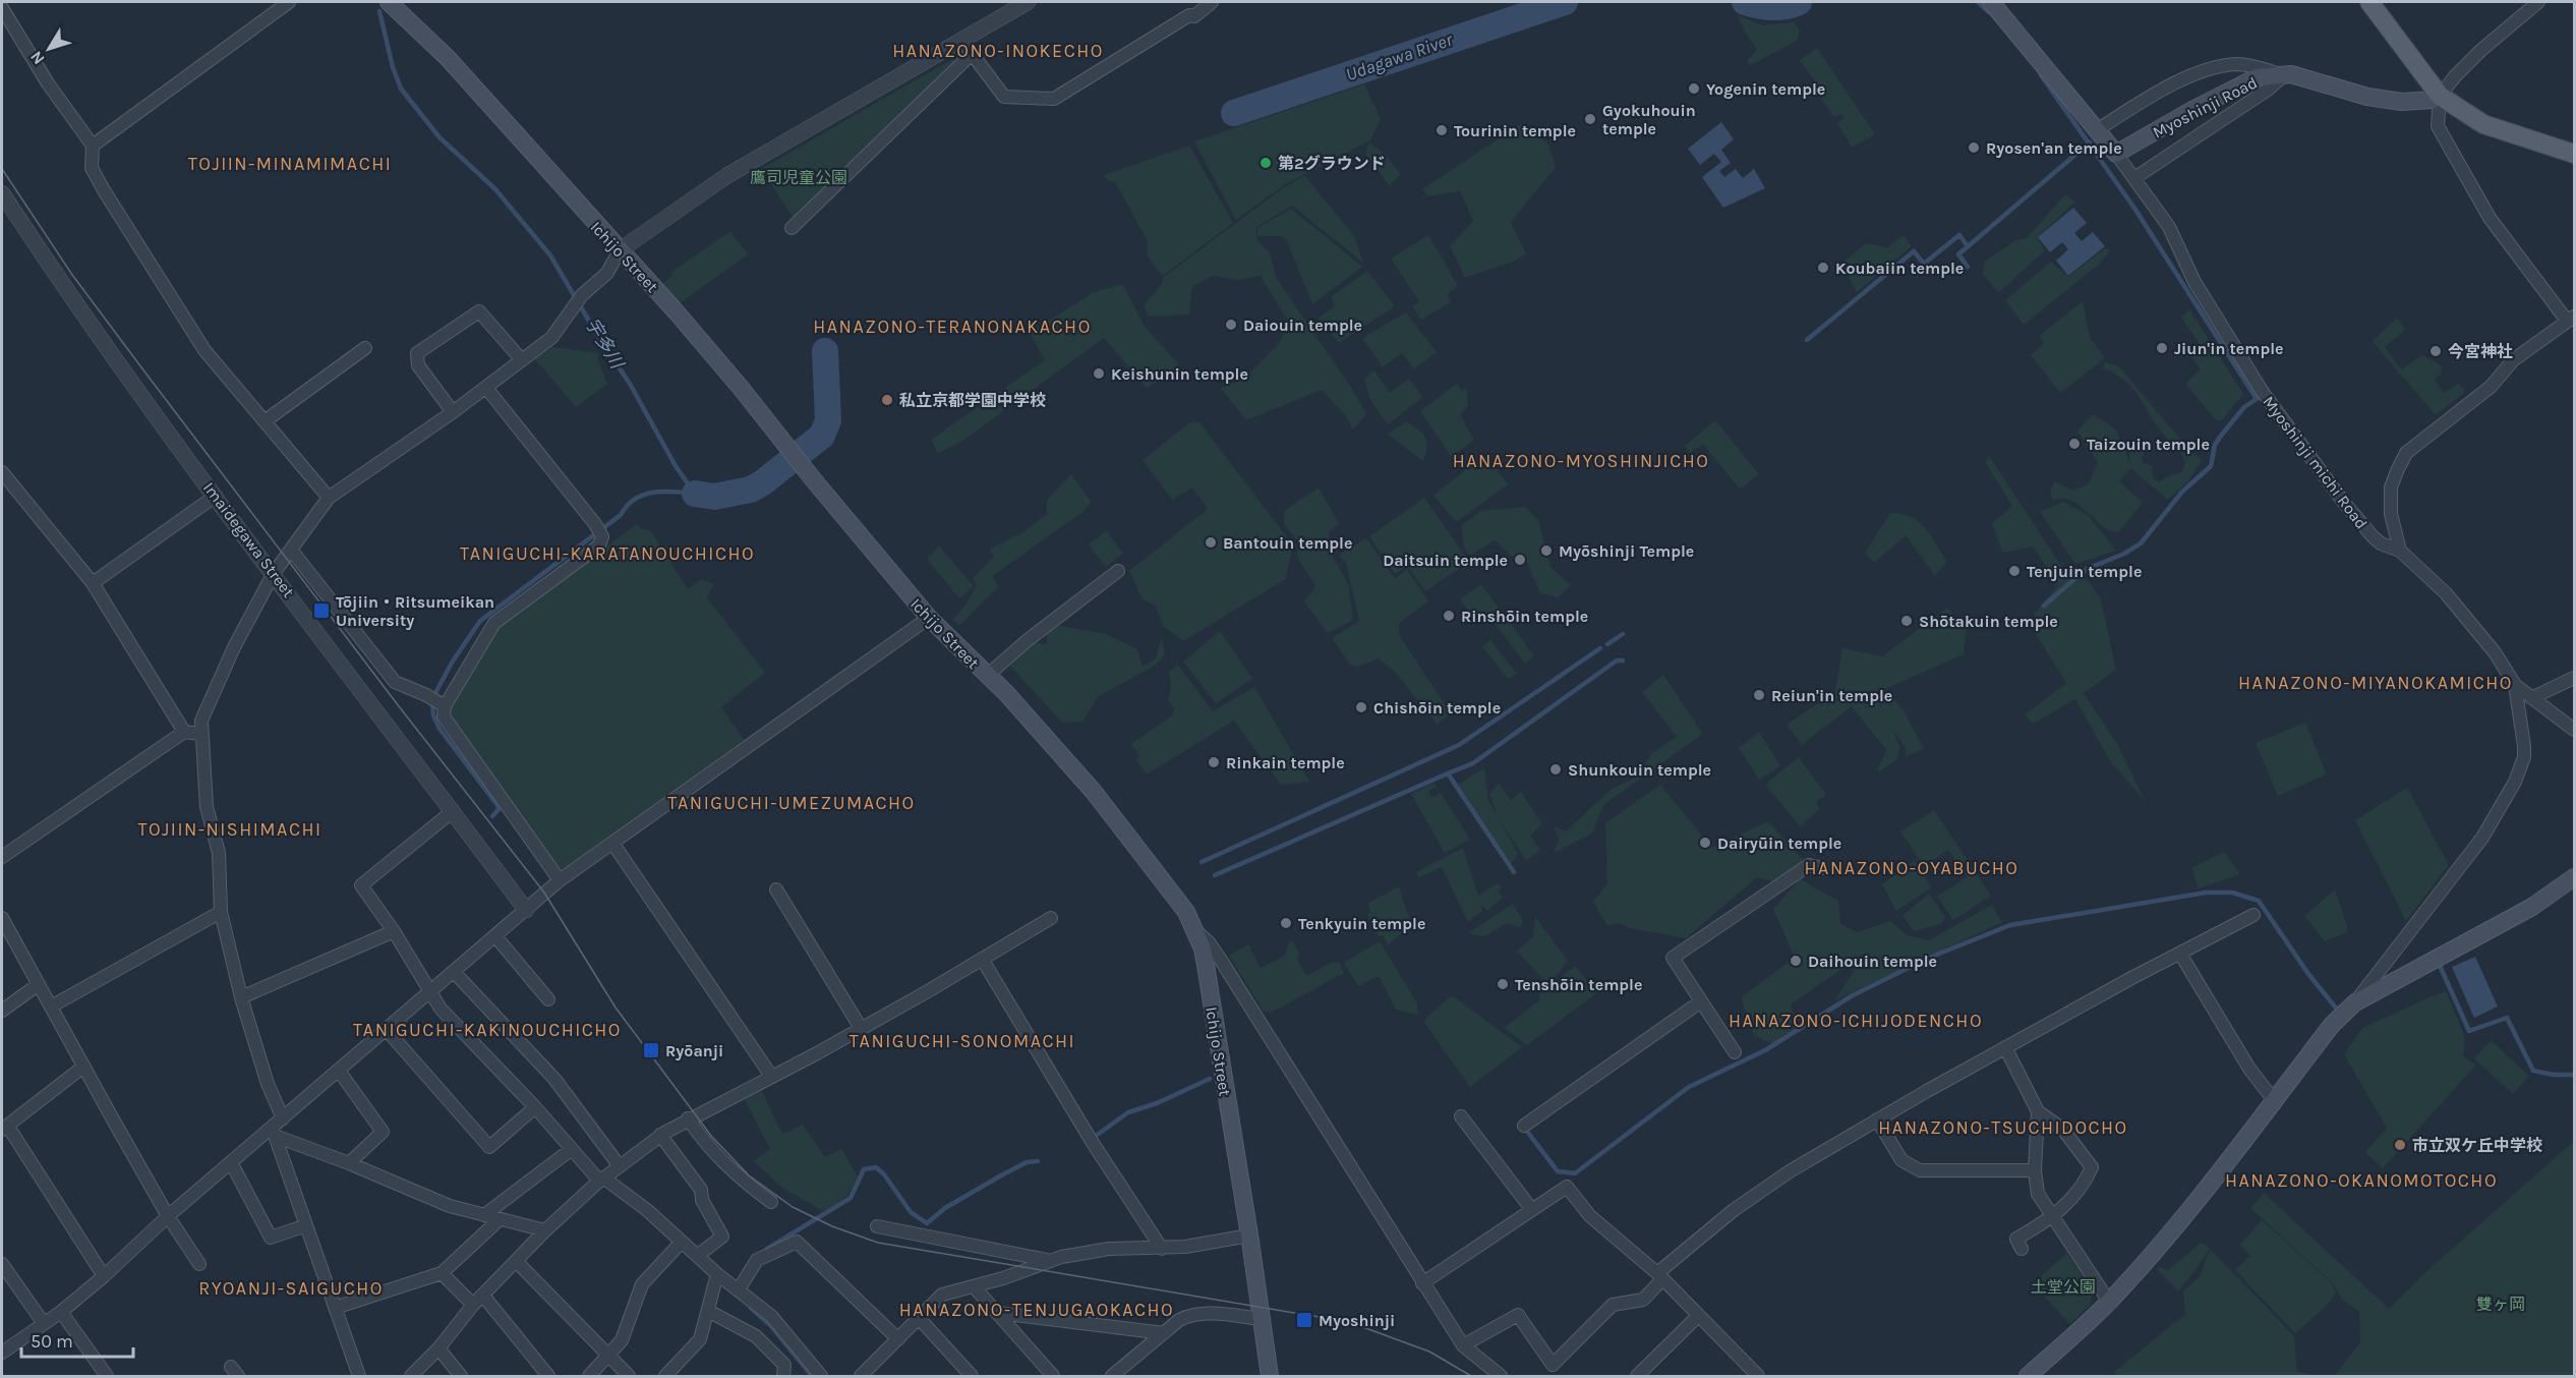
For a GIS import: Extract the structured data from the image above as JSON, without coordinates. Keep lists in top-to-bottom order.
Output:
{
  "streets": {
    "main road": ["Myoshinji Road", "Ichijo Street", "Myoshinji michi Road"],
    "street": ["Imaidegawa Street"]
  },
  "crossings": [
    ["Myoshinji Road", "Myoshinji michi Road"]
  ],
  "districts": [
    "HANAZONO-INOKECHO",
    "TOJIIN-MINAMIMACHI",
    "HANAZONO-TERANONAKACHO",
    "HANAZONO-MYOSHINJICHO",
    "TANIGUCHI-KARATANOUCHICHO",
    "HANAZONO-MIYANOKAMICHO",
    "TANIGUCHI-UMEZUMACHO",
    "TOJIIN-NISHIMACHI",
    "HANAZONO-OYABUCHO",
    "HANAZONO-ICHIJODENCHO",
    "TANIGUCHI-KAKINOUCHICHO",
    "TANIGUCHI-SONOMACHI",
    "HANAZONO-TSUCHIDOCHO",
    "HANAZONO-OKANOMOTOCHO",
    "RYOANJI-SAIGUCHO",
    "HANAZONO-TENJUGAOKACHO"
  ],
  "water": ["Udagawa River", "宇多川"],
  "parks": ["鷹司児童公園", "土堂公園", "雙ヶ岡"],
  "places": {
    "other": [
      "Yogenin temple",
      "Gyokuhouin temple",
      "Tourinin temple",
      "Ryosen'an temple",
      "第2グラウンド",
      "Koubaiin temple",
      "Daiouin temple",
      "Jiun'in temple",
      "今宮神社",
      "Keishunin temple",
      "私立京都学園中学校",
      "Taizouin temple",
      "Bantouin temple",
      "Myōshinji Temple",
      "Daitsuin temple",
      "Tenjuin temple",
      "Rinshōin temple",
      "Shōtakuin temple",
      "Reiun'in temple",
      "Chishōin temple",
      "Rinkain temple",
      "Shunkouin temple",
      "Dairyūin temple",
      "Tenkyuin temple",
      "Daihouin temple",
      "Tenshōin temple",
      "市立双ケ丘中学校"
    ],
    "transit": ["Tōjiin・Ritsumeikan University", "Ryōanji", "Myoshinji"]
  },
  "scale_bar": "50 m",
  "north": "bottom left"
}
